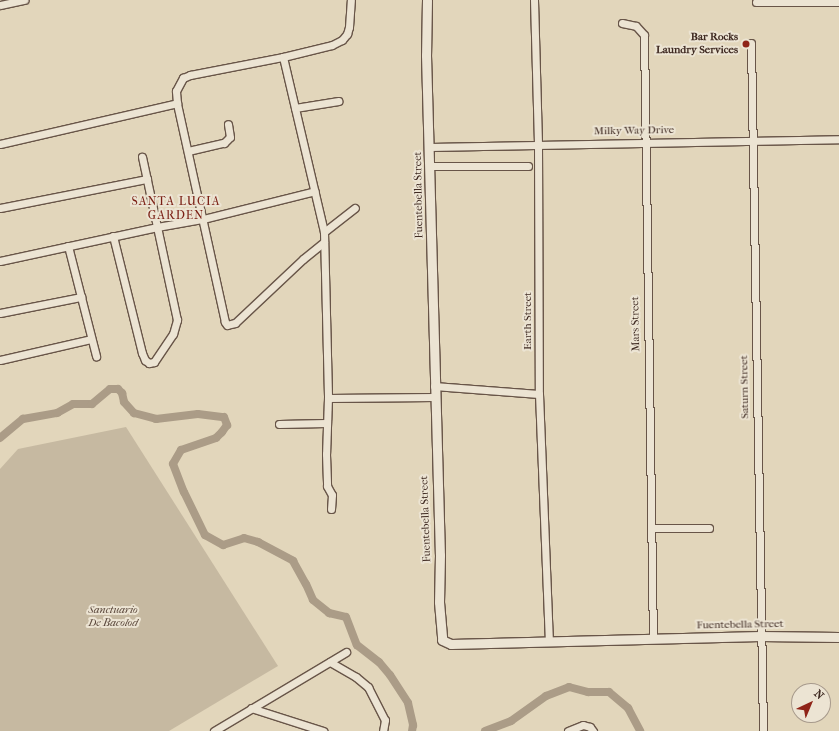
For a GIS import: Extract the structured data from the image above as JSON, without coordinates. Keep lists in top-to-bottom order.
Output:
{
  "streets": {
    "street": [
      "Milky Way Drive",
      "Fuentebella Street",
      "Earth Street",
      "Mars Street",
      "Saturn Street"
    ]
  },
  "crossings": [
    ["Milky Way Drive", "Fuentebella Street"],
    ["Milky Way Drive", "Earth Street"],
    ["Milky Way Drive", "Mars Street"],
    ["Milky Way Drive", "Saturn Street"],
    ["Fuentebella Street", "Earth Street"],
    ["Fuentebella Street", "Mars Street"],
    ["Fuentebella Street", "Saturn Street"]
  ],
  "districts": ["SANTA LUCIA GARDEN"],
  "parks": ["Sanctuario De Bacolod"],
  "places": ["Bar Rocks Laundry Services"],
  "north": "top right"
}
